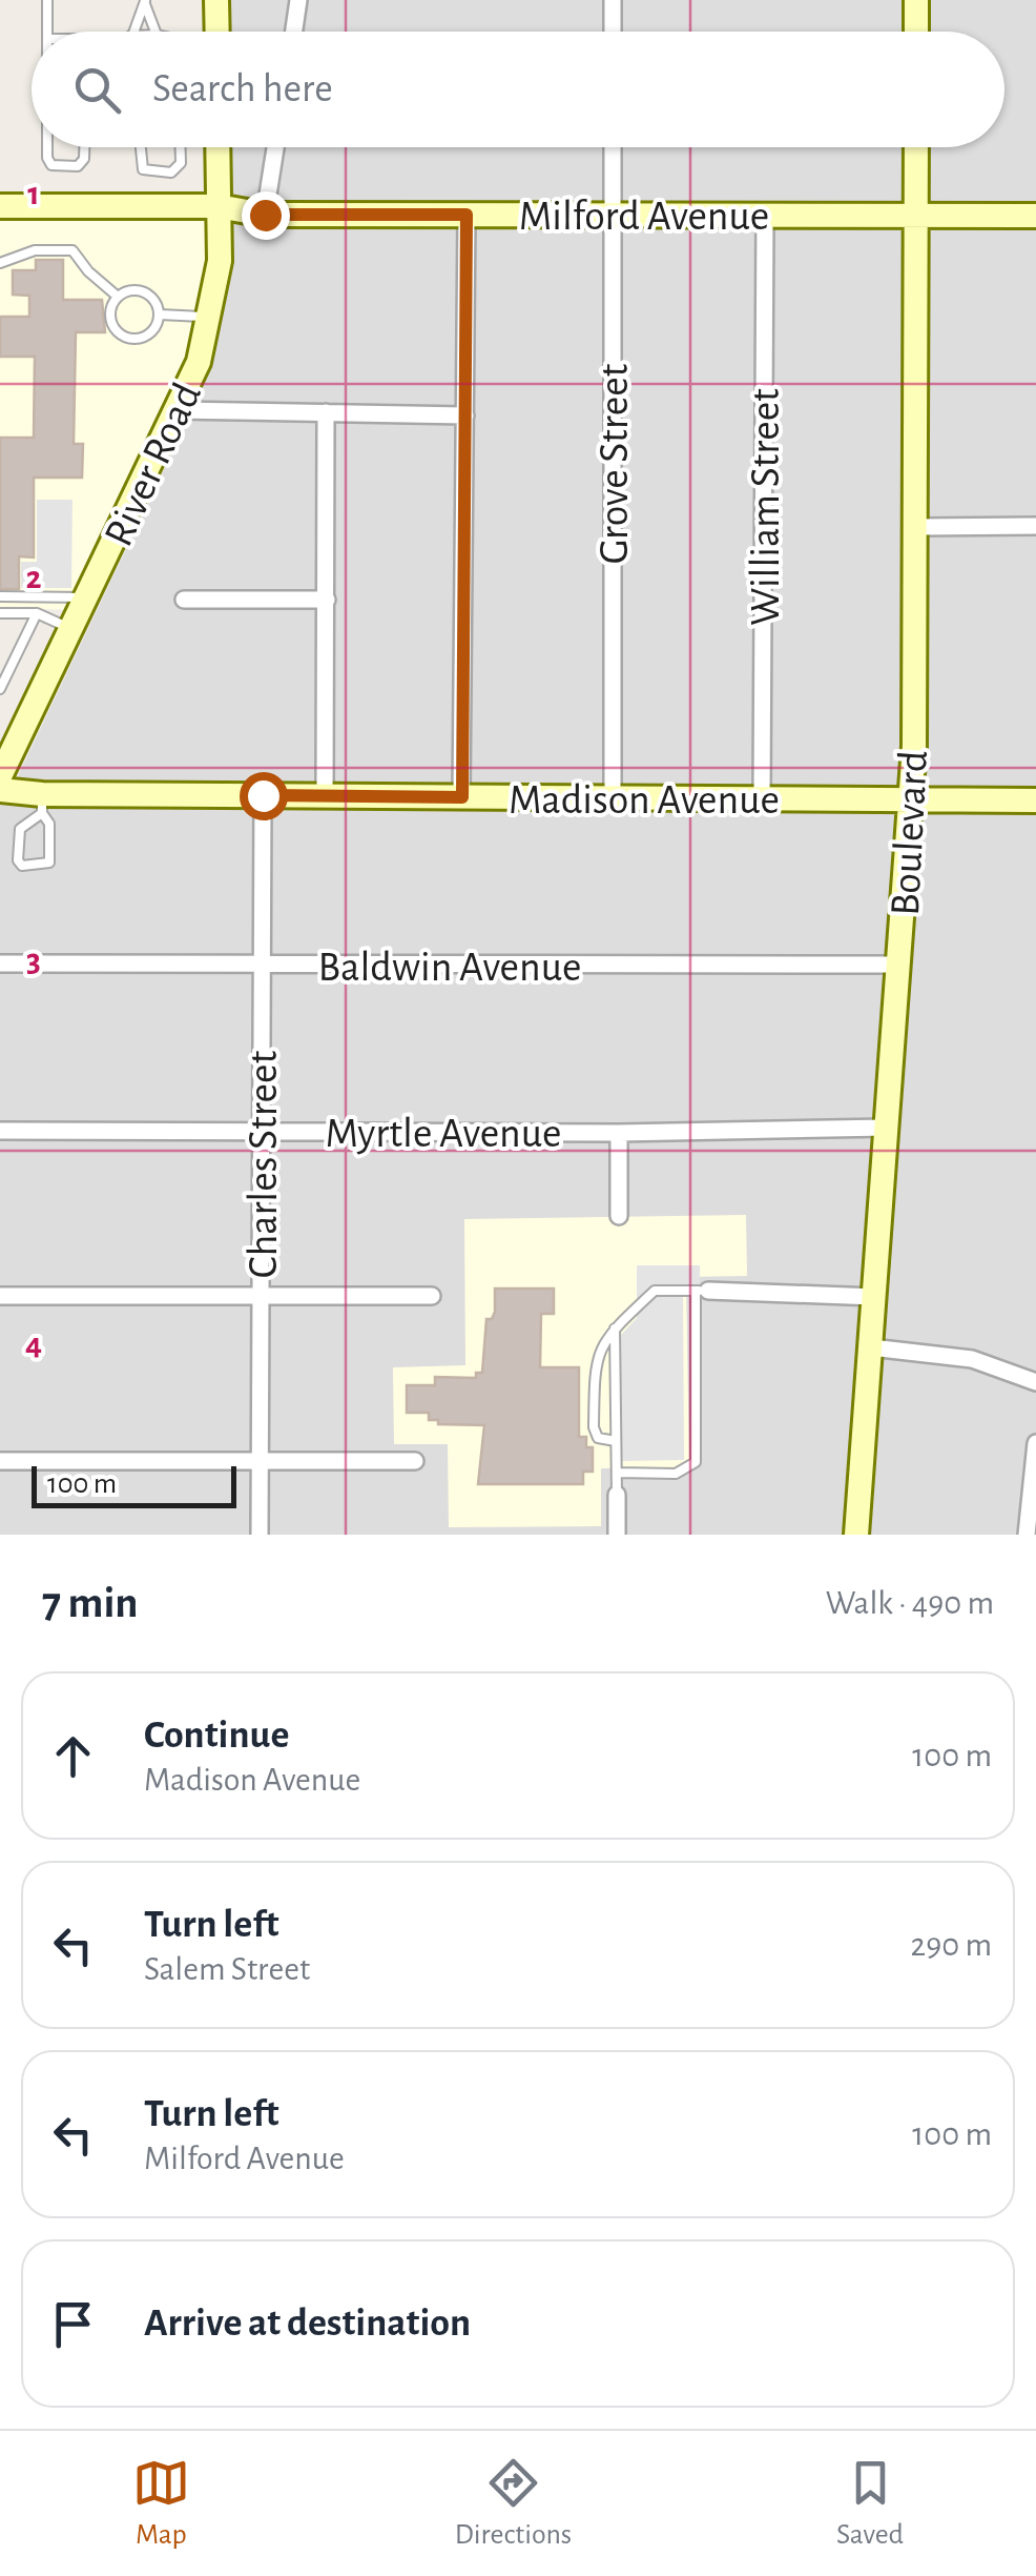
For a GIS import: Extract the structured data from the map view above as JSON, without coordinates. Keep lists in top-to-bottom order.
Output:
{
  "streets": {
    "street": [
      "Milford Avenue",
      "River Road",
      "Grove Street",
      "William Street",
      "Madison Avenue",
      "Boulevard",
      "Baldwin Avenue",
      "Myrtle Avenue",
      "Charles Street"
    ]
  },
  "crossings": [
    ["Milford Avenue", "River Road"],
    ["Milford Avenue", "Grove Street"],
    ["Milford Avenue", "William Street"],
    ["Milford Avenue", "Boulevard"],
    ["Grove Street", "Madison Avenue"],
    ["William Street", "Madison Avenue"],
    ["Madison Avenue", "Boulevard"],
    ["Madison Avenue", "Charles Street"],
    ["Boulevard", "Baldwin Avenue"],
    ["Boulevard", "Myrtle Avenue"],
    ["Baldwin Avenue", "Charles Street"],
    ["Myrtle Avenue", "Charles Street"]
  ],
  "scale_bar": "100 m",
  "page": {
    "search": "Search here",
    "scale": "100 m",
    "heading": ["7 min", "Walk · 490 m"],
    "list": [
      ["Continue", "Madison Avenue", "100 m"],
      ["Turn left", "Salem Street", "290 m"],
      ["Turn left", "Milford Avenue", "100 m"],
      "Arrive at destination"
    ],
    "nav": ["Map", "Directions", "Saved"]
  },
  "grid": {
    "rows": [
      "1",
      "2",
      "3",
      "4"
    ]
  }
}
